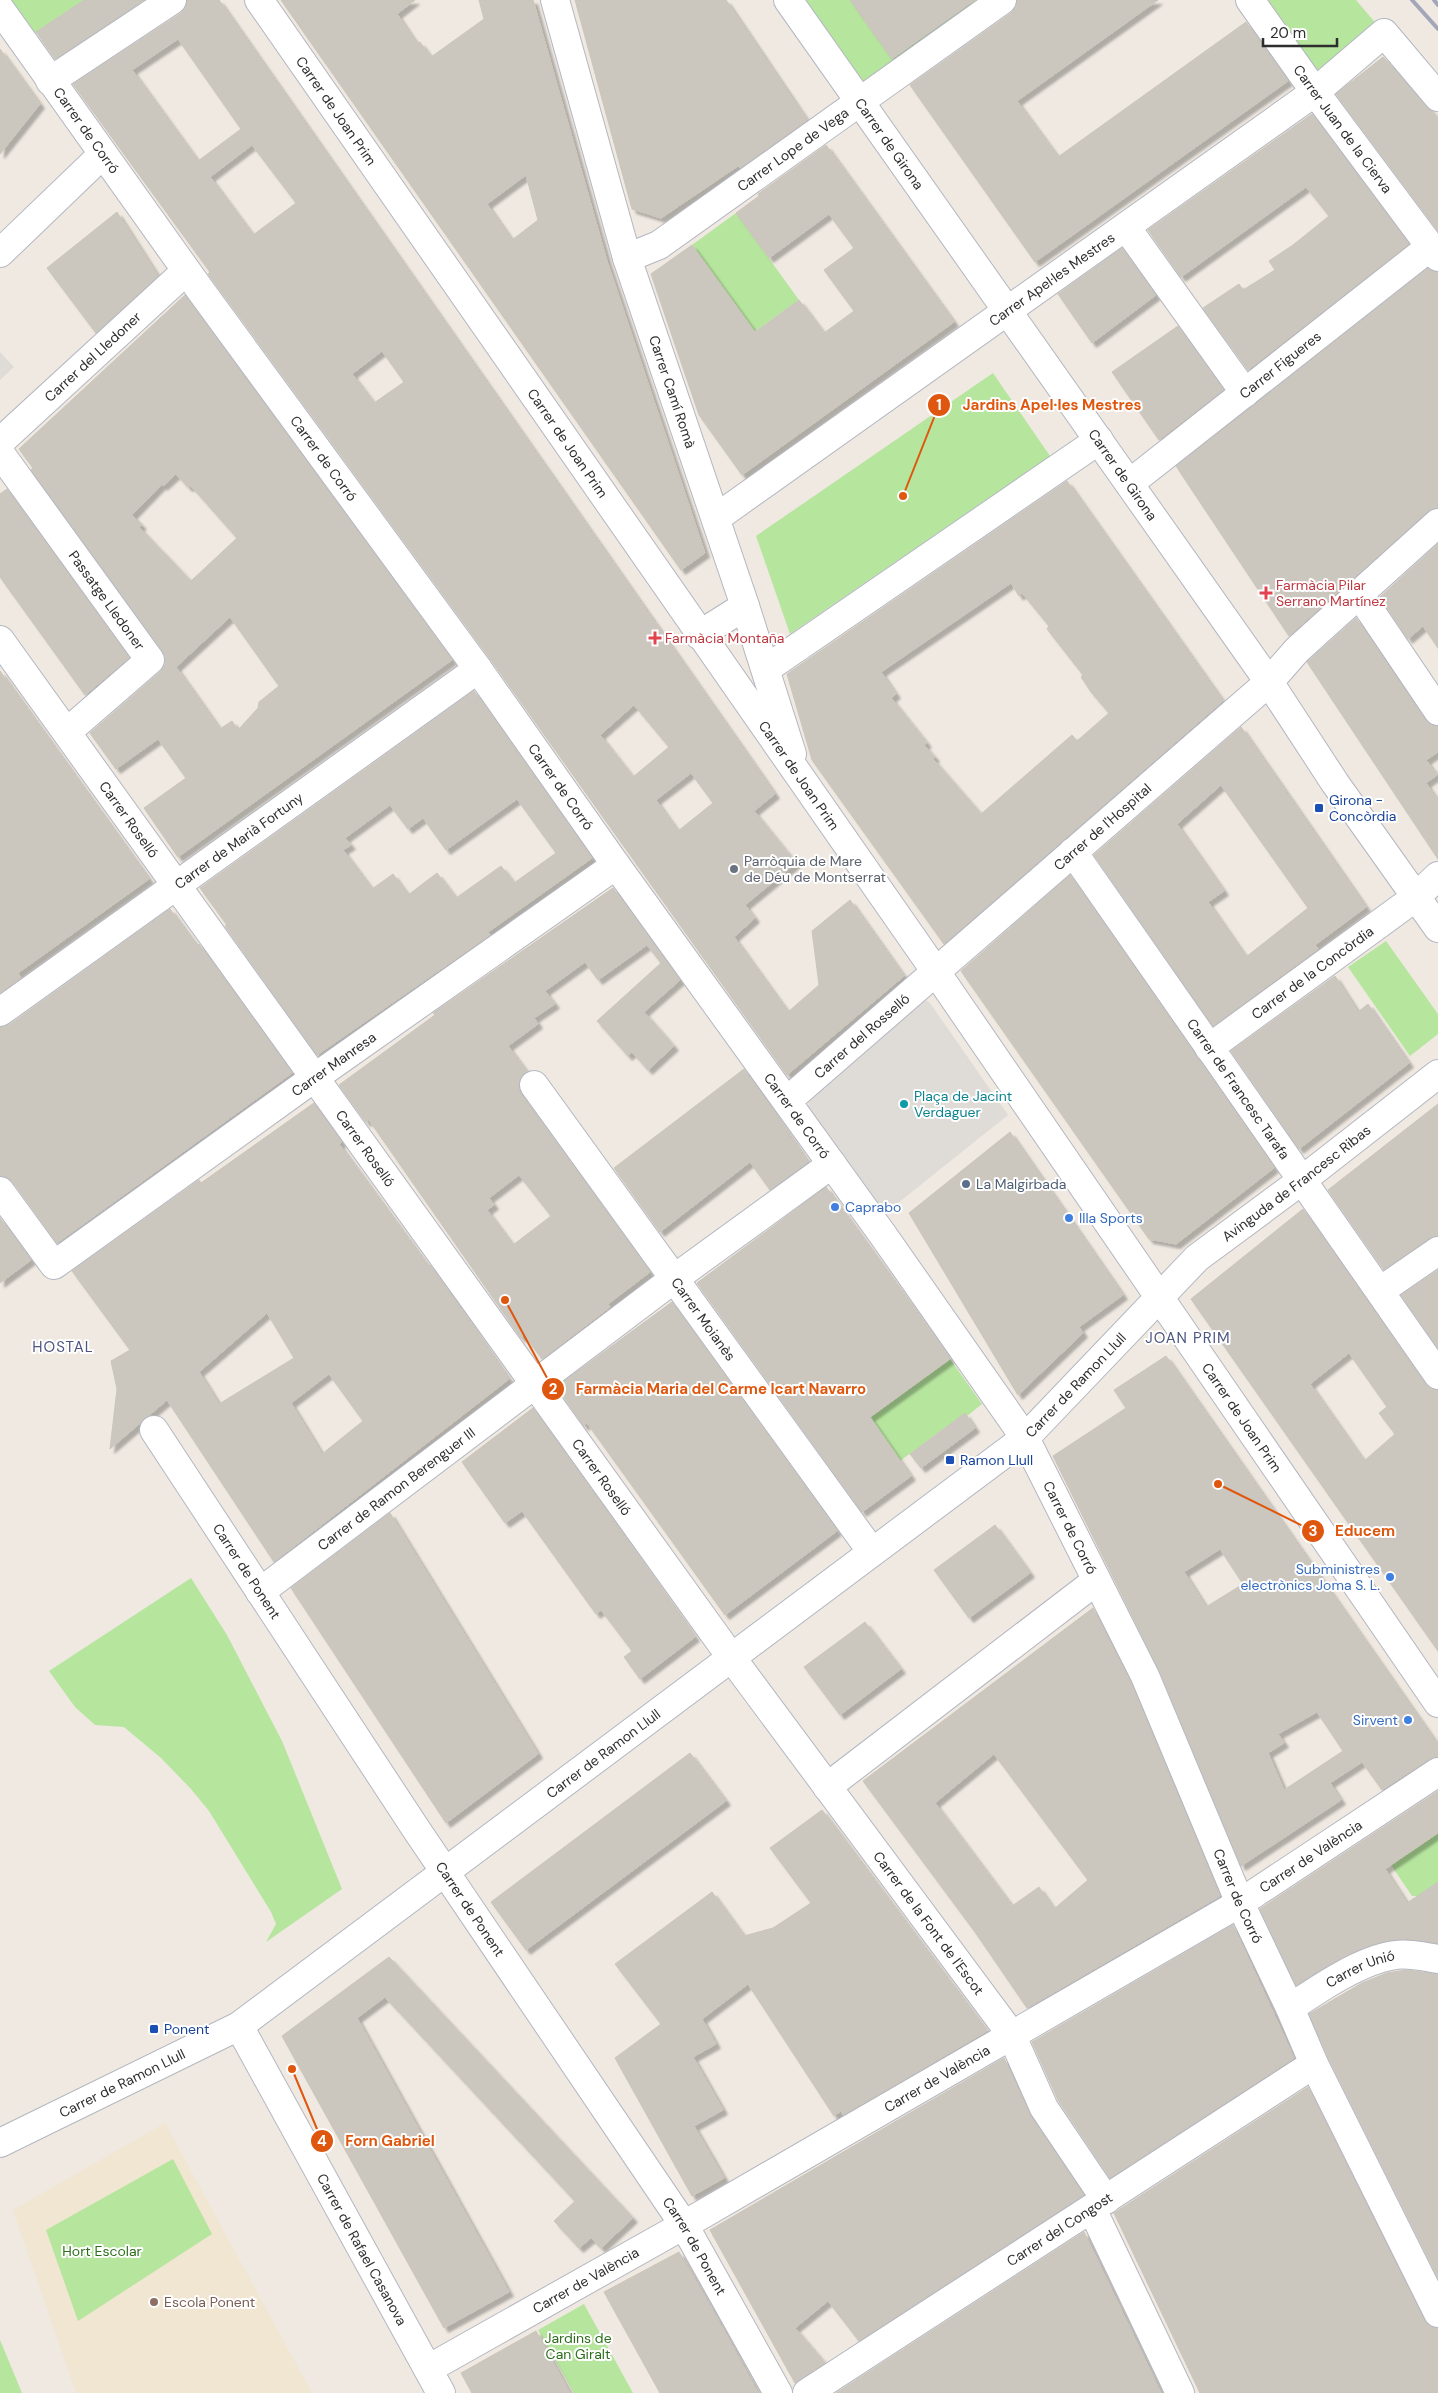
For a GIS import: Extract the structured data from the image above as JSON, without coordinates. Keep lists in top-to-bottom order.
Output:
{
  "streets": {
    "street": [
      "Carrer de Joan Prim",
      "Carrer Juan de la Cierva",
      "Carrer de Corró",
      "Carrer de Girona",
      "Carrer Lope de Vega",
      "Carrer Apel·les Mestres",
      "Carrer del Lledoner",
      "Carrer Figueres",
      "Carrer Camí Romà",
      "Passatge Lledoner",
      "Carrer Roselló",
      "Carrer de l'Hospital",
      "Carrer de Marià Fortuny",
      "Carrer de la Concòrdia",
      "Carrer del Rosselló",
      "Carrer Manresa",
      "Carrer de Francesc Tarafa",
      "Avinguda de Francesc Ribas",
      "Carrer Moianès",
      "Carrer de Ramon Llull",
      "Carrer de Ramon Berenguer III",
      "Carrer de Ponent",
      "Carrer de València",
      "Carrer de la Font de l'Escot",
      "Carrer Unió",
      "Carrer del Congost",
      "Carrer de Rafael Casanova"
    ]
  },
  "crossings": [
    ["Carrer de Joan Prim", "Carrer Camí Romà"],
    ["Carrer de Joan Prim", "Carrer de l'Hospital"],
    ["Carrer de Joan Prim", "Carrer del Rosselló"],
    ["Carrer de Joan Prim", "Avinguda de Francesc Ribas"],
    ["Carrer de Joan Prim", "Carrer de Ramon Llull"],
    ["Carrer Juan de la Cierva", "Carrer Apel·les Mestres"],
    ["Carrer Juan de la Cierva", "Carrer Figueres"],
    ["Carrer de Corró", "Carrer del Lledoner"],
    ["Carrer de Corró", "Carrer de Marià Fortuny"],
    ["Carrer de Corró", "Carrer del Rosselló"],
    ["Carrer de Corró", "Carrer Manresa"],
    ["Carrer de Corró", "Carrer de Ramon Llull"],
    ["Carrer de Corró", "Carrer de Ramon Berenguer III"],
    ["Carrer de Corró", "Carrer de València"],
    ["Carrer de Corró", "Carrer Unió"],
    ["Carrer de Corró", "Carrer del Congost"],
    ["Carrer de Girona", "Carrer Lope de Vega"],
    ["Carrer de Girona", "Carrer Apel·les Mestres"],
    ["Carrer de Girona", "Carrer Figueres"],
    ["Carrer de Girona", "Carrer de l'Hospital"],
    ["Carrer de Girona", "Carrer de la Concòrdia"],
    ["Carrer Lope de Vega", "Carrer Camí Romà"],
    ["Carrer Apel·les Mestres", "Carrer Camí Romà"],
    ["Passatge Lledoner", "Carrer Roselló"],
    ["Carrer Roselló", "Carrer de Marià Fortuny"],
    ["Carrer Roselló", "Carrer Manresa"],
    ["Carrer Roselló", "Carrer de Ramon Llull"],
    ["Carrer Roselló", "Carrer de Ramon Berenguer III"],
    ["Carrer Roselló", "Carrer de la Font de l'Escot"],
    ["Carrer de l'Hospital", "Carrer del Rosselló"],
    ["Carrer de l'Hospital", "Carrer de Francesc Tarafa"],
    ["Carrer de la Concòrdia", "Carrer de Francesc Tarafa"],
    ["Carrer de Francesc Tarafa", "Avinguda de Francesc Ribas"],
    ["Avinguda de Francesc Ribas", "Carrer de Ramon Llull"],
    ["Carrer Moianès", "Carrer de Ramon Llull"],
    ["Carrer Moianès", "Carrer de Ramon Berenguer III"],
    ["Carrer de Ramon Llull", "Carrer de Ponent"],
    ["Carrer de Ramon Llull", "Carrer de la Font de l'Escot"],
    ["Carrer de Ramon Llull", "Carrer de Rafael Casanova"],
    ["Carrer de Ramon Berenguer III", "Carrer de Ponent"],
    ["Carrer de Ponent", "Carrer de València"],
    ["Carrer de València", "Carrer de la Font de l'Escot"],
    ["Carrer de València", "Carrer de Rafael Casanova"],
    ["Carrer de la Font de l'Escot", "Carrer del Congost"]
  ],
  "districts": ["JOAN PRIM", "HOSTAL"],
  "parks": ["Hort Escolar", "Jardins de Can Giralt"],
  "places": {
    "other": [
      "Jardins Apel·les Mestres",
      "Parròquia de Mare de Déu de Montserrat",
      "Plaça de Jacint Verdaguer",
      "La Malgirbada",
      "Caprabo",
      "Illa Sports",
      "Farmàcia Maria del Carme Icart Navarro",
      "Educem",
      "Subministres electrònics Joma S. L.",
      "Sirvent",
      "Forn Gabriel",
      "Escola Ponent"
    ],
    "health": ["Farmàcia Pilar Serrano Martínez", "Farmàcia Montaña"],
    "transit": ["Girona - Concòrdia", "Ramon Llull", "Ponent"]
  },
  "scale_bar": "20 m"
}
